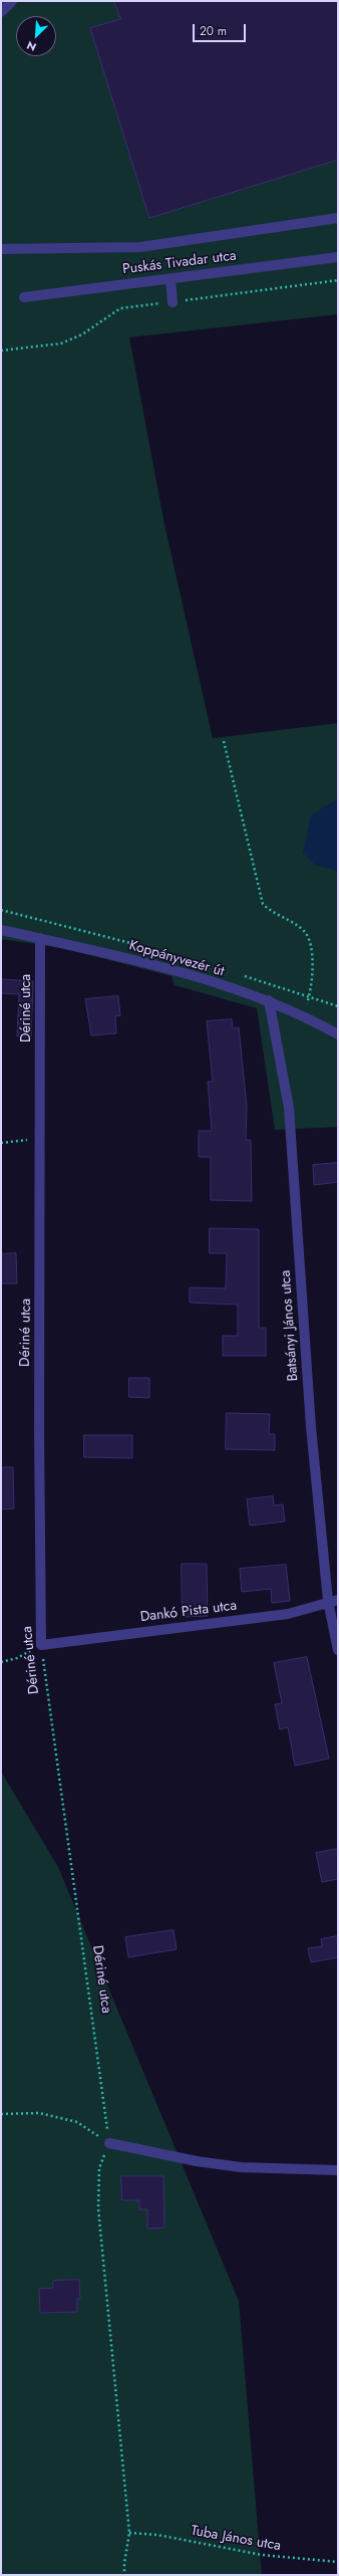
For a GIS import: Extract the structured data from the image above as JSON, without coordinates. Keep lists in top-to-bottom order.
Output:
{
  "streets": {
    "street": [
      "Puskás Tivadar utca",
      "Koppányvezér út",
      "Dériné utca",
      "Batsányi János utca",
      "Dankó Pista utca"
    ],
    "path": ["Tuba János utca"]
  },
  "crossings": [
    ["Koppányvezér út", "Dériné utca"],
    ["Koppányvezér út", "Batsányi János utca"],
    ["Dériné utca", "Dankó Pista utca"],
    ["Batsányi János utca", "Dankó Pista utca"]
  ],
  "scale_bar": "20 m",
  "north": "bottom left"
}
